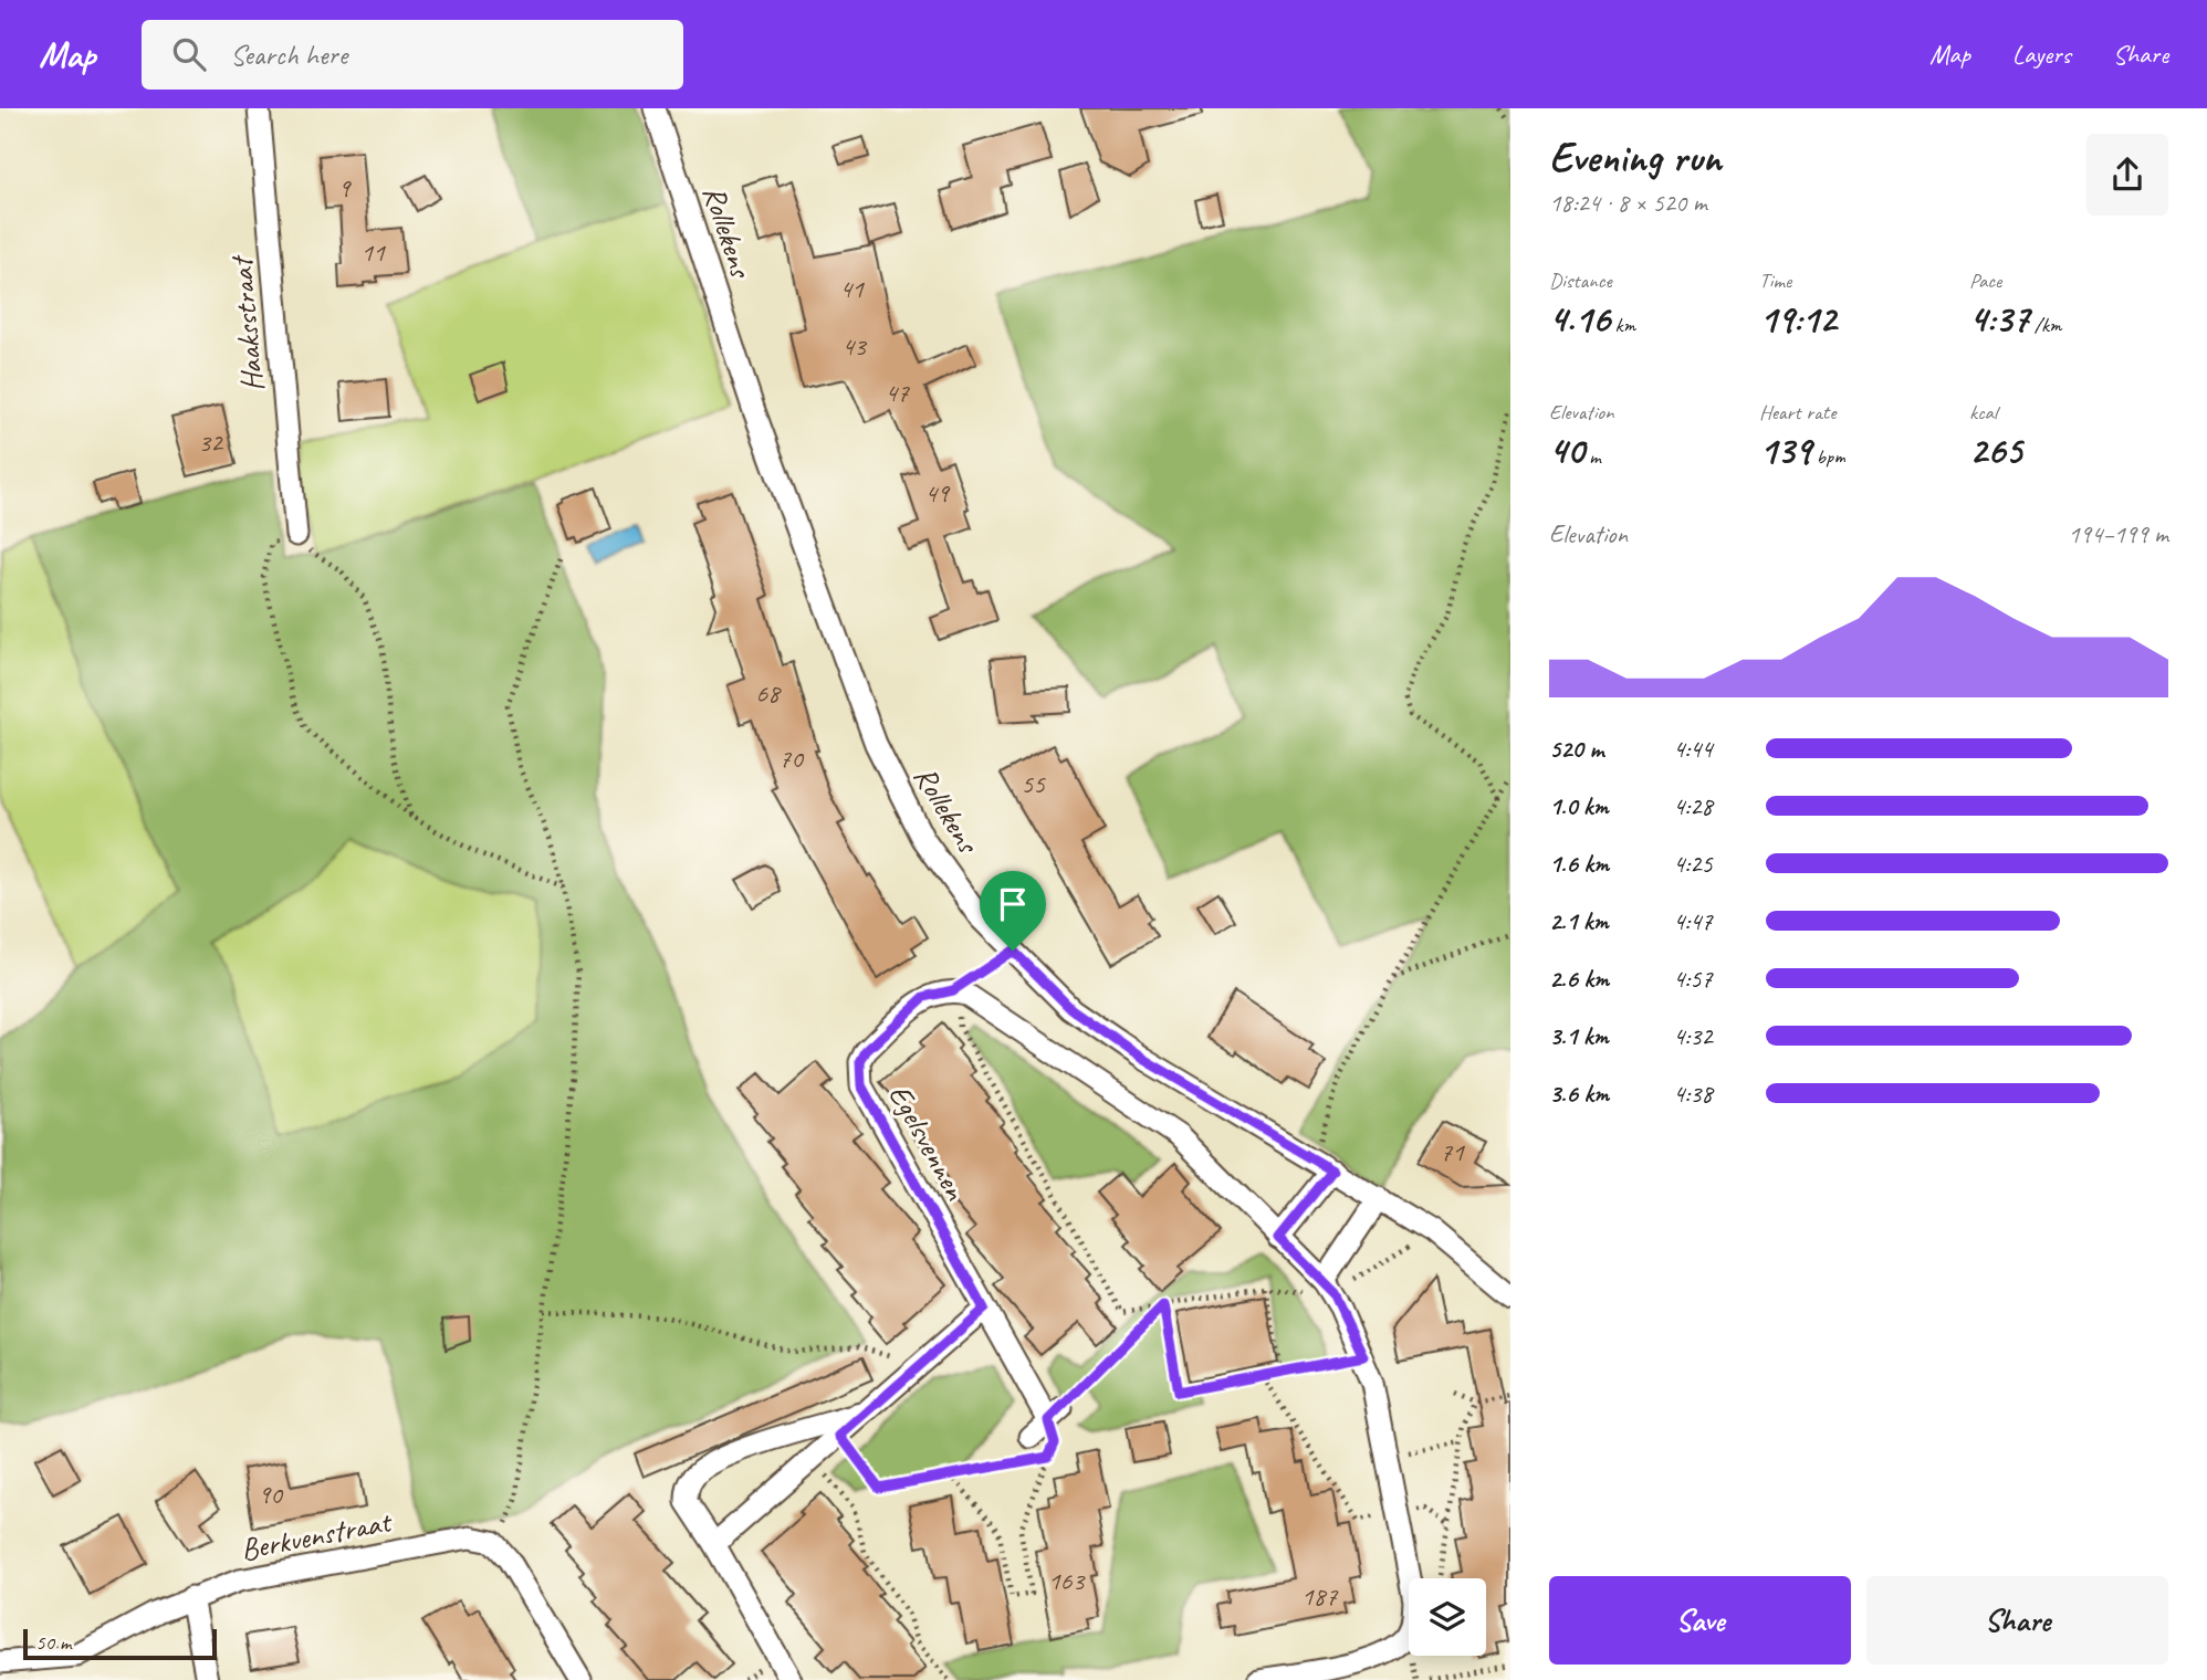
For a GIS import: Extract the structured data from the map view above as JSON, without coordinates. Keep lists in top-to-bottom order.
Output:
{
  "streets": {
    "street": [
      "Rollekens",
      "Haaksstraat",
      "Egelsvennen",
      "Berkvenstraat"
    ]
  },
  "house_numbers": [
    "9",
    "11",
    "41",
    "43",
    "47",
    "32",
    "49",
    "68",
    "70",
    "55",
    "71",
    "90",
    "163",
    "187"
  ],
  "scale_bar": "50 m",
  "page": {
    "header": "Map",
    "search": "Search here",
    "nav": ["Map", "Layers", "Share"],
    "heading": ["Evening run", "18:24 · 8 × 520 m"],
    "stats": [
      ["Distance", "4.16 km"],
      ["Time", "19:12"],
      ["Pace", "4:37 /km"],
      ["Elevation", "40 m"],
      ["Heart rate", "139 bpm"],
      ["kcal", "265"]
    ],
    "chart": ["Elevation", "194–199 m"],
    "list": [
      {
        "name": "520 m",
        "note": "4:44"
      },
      {
        "name": "1.0 km",
        "note": "4:28"
      },
      {
        "name": "1.6 km",
        "note": "4:25"
      },
      {
        "name": "2.1 km",
        "note": "4:47"
      },
      {
        "name": "2.6 km",
        "note": "4:57"
      },
      {
        "name": "3.1 km",
        "note": "4:32"
      },
      {
        "name": "3.6 km",
        "note": "4:38"
      }
    ],
    "buttons": ["Save", "Share"],
    "scale": "50 m"
  }
}
